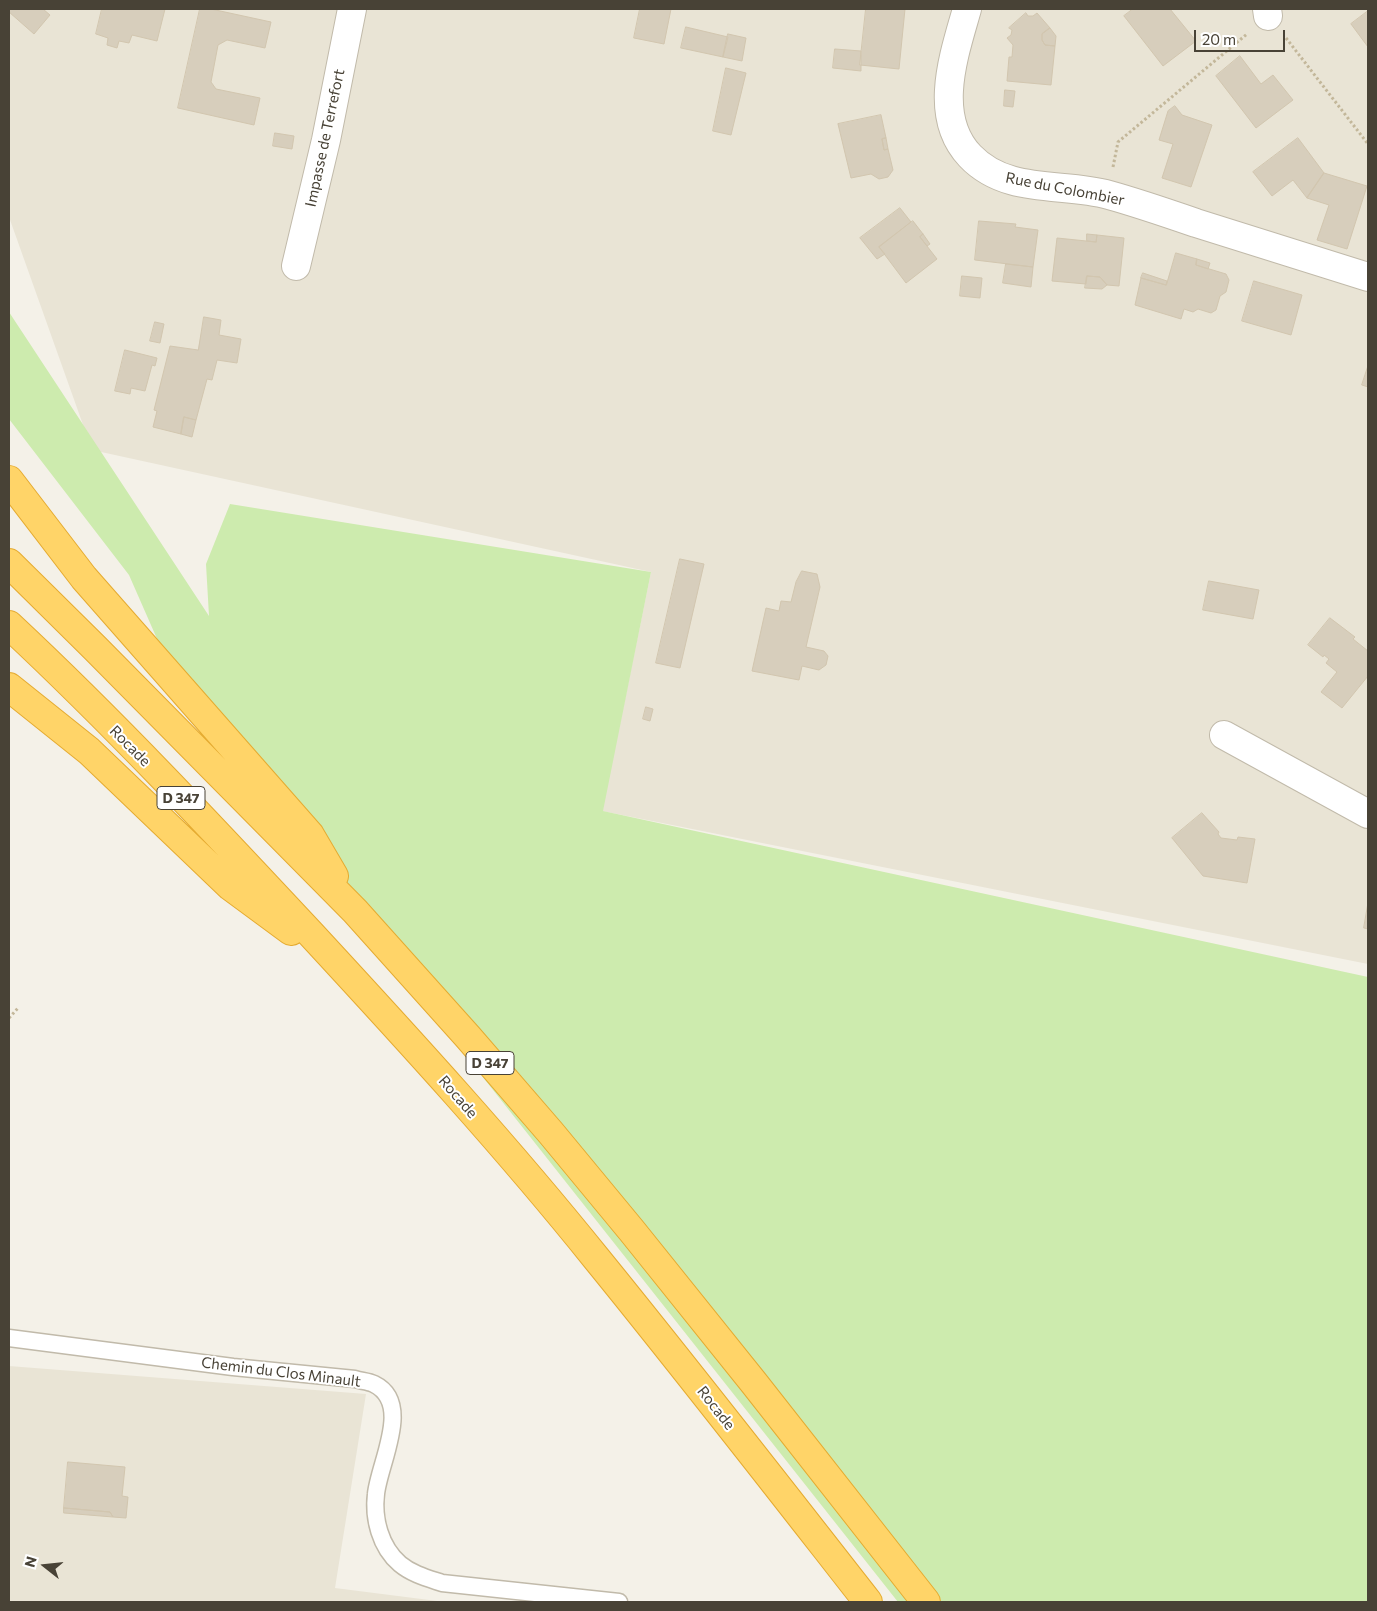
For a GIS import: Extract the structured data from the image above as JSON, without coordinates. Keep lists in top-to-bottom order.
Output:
{
  "streets": {
    "highway": ["Rocade", "D 347"],
    "street": ["Impasse de Terrefort", "Rue du Colombier"],
    "lane": ["Chemin du Clos Minault"]
  },
  "scale_bar": "20 m",
  "north": "left"
}
